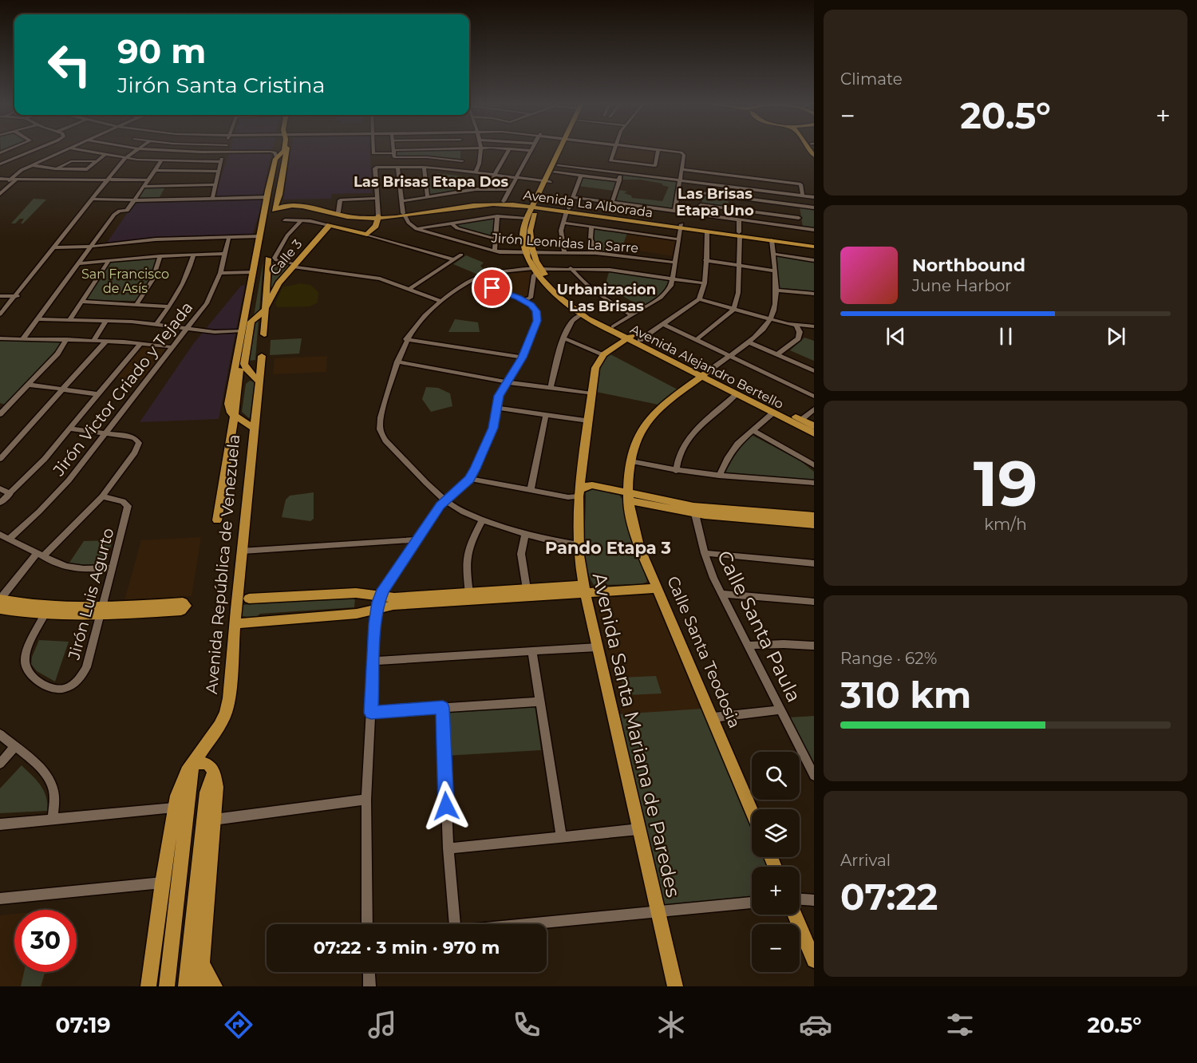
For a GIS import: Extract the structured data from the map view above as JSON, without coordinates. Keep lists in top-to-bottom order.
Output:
{
  "streets": {
    "main road": [
      "Avenida La Alborada",
      "Calle 3",
      "Avenida Alejandro Bertello",
      "Avenida República de Venezuela",
      "Calle Santa Teodosia",
      "Avenida Santa Mariana de Paredes"
    ],
    "street": [
      "Jirón Leonidas La Sarre",
      "Jirón Victor Criado y Tejada",
      "Jirón Luis Agurto",
      "Calle Santa Paula"
    ]
  },
  "crossings": [
    ["Avenida La Alborada", "Avenida Alejandro Bertello"],
    ["Jirón Leonidas La Sarre", "Avenida Alejandro Bertello"],
    ["Avenida Alejandro Bertello", "Calle Santa Teodosia"]
  ],
  "districts": [
    "Las Brisas Etapa Dos",
    "Las Brisas Etapa Uno",
    "Urbanizacion Las Brisas",
    "Pando Etapa 3"
  ],
  "parks": ["San Francisco de Asís"],
  "page": {
    "tile": [
      "Climate",
      ["19", "km/h"],
      ["Range · 62%", "310 km"],
      ["Arrival", "07:22"]
    ],
    "turn": ["90 m", "Jirón Santa Cristina"],
    "heat": ["−", "20.5°", "+"],
    "song": ["Northbound", "June Harbor"],
    "map_buttons": ["+", "−"],
    "limit": "30",
    "trip": "07:22 · 3 min · 970 m",
    "tabs": ["07:19", "20.5°"]
  }
}
